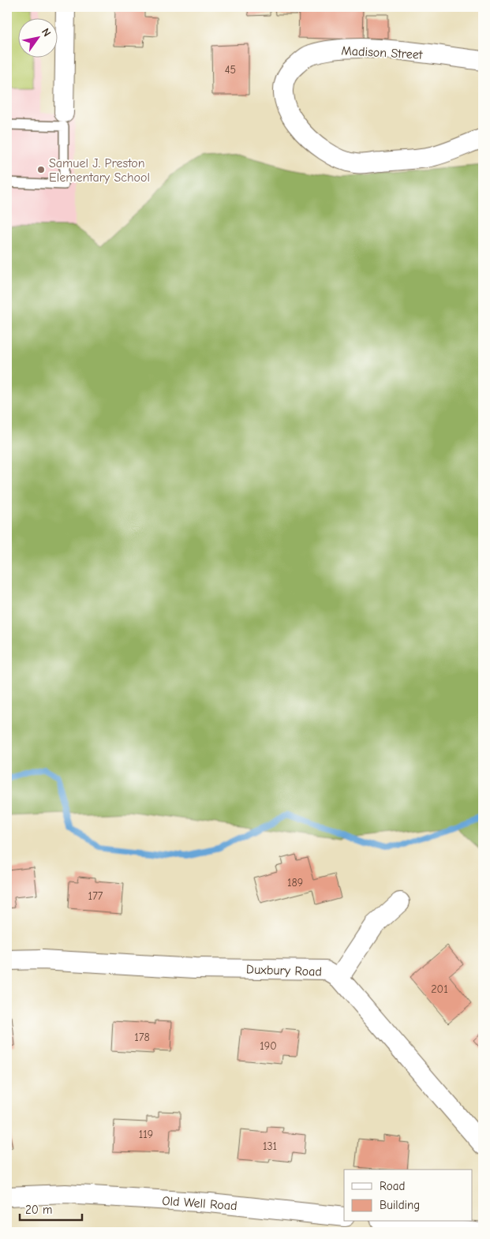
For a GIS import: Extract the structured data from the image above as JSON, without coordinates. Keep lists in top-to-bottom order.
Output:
{
  "streets": {
    "street": ["Madison Street", "Duxbury Road", "Old Well Road"]
  },
  "places": ["Samuel J. Preston Elementary School"],
  "house_numbers": [
    "45",
    "189",
    "177",
    "201",
    "178",
    "190",
    "119",
    "131"
  ],
  "legend": ["Road", "Building"],
  "scale_bar": "20 m",
  "north": "top right"
}
